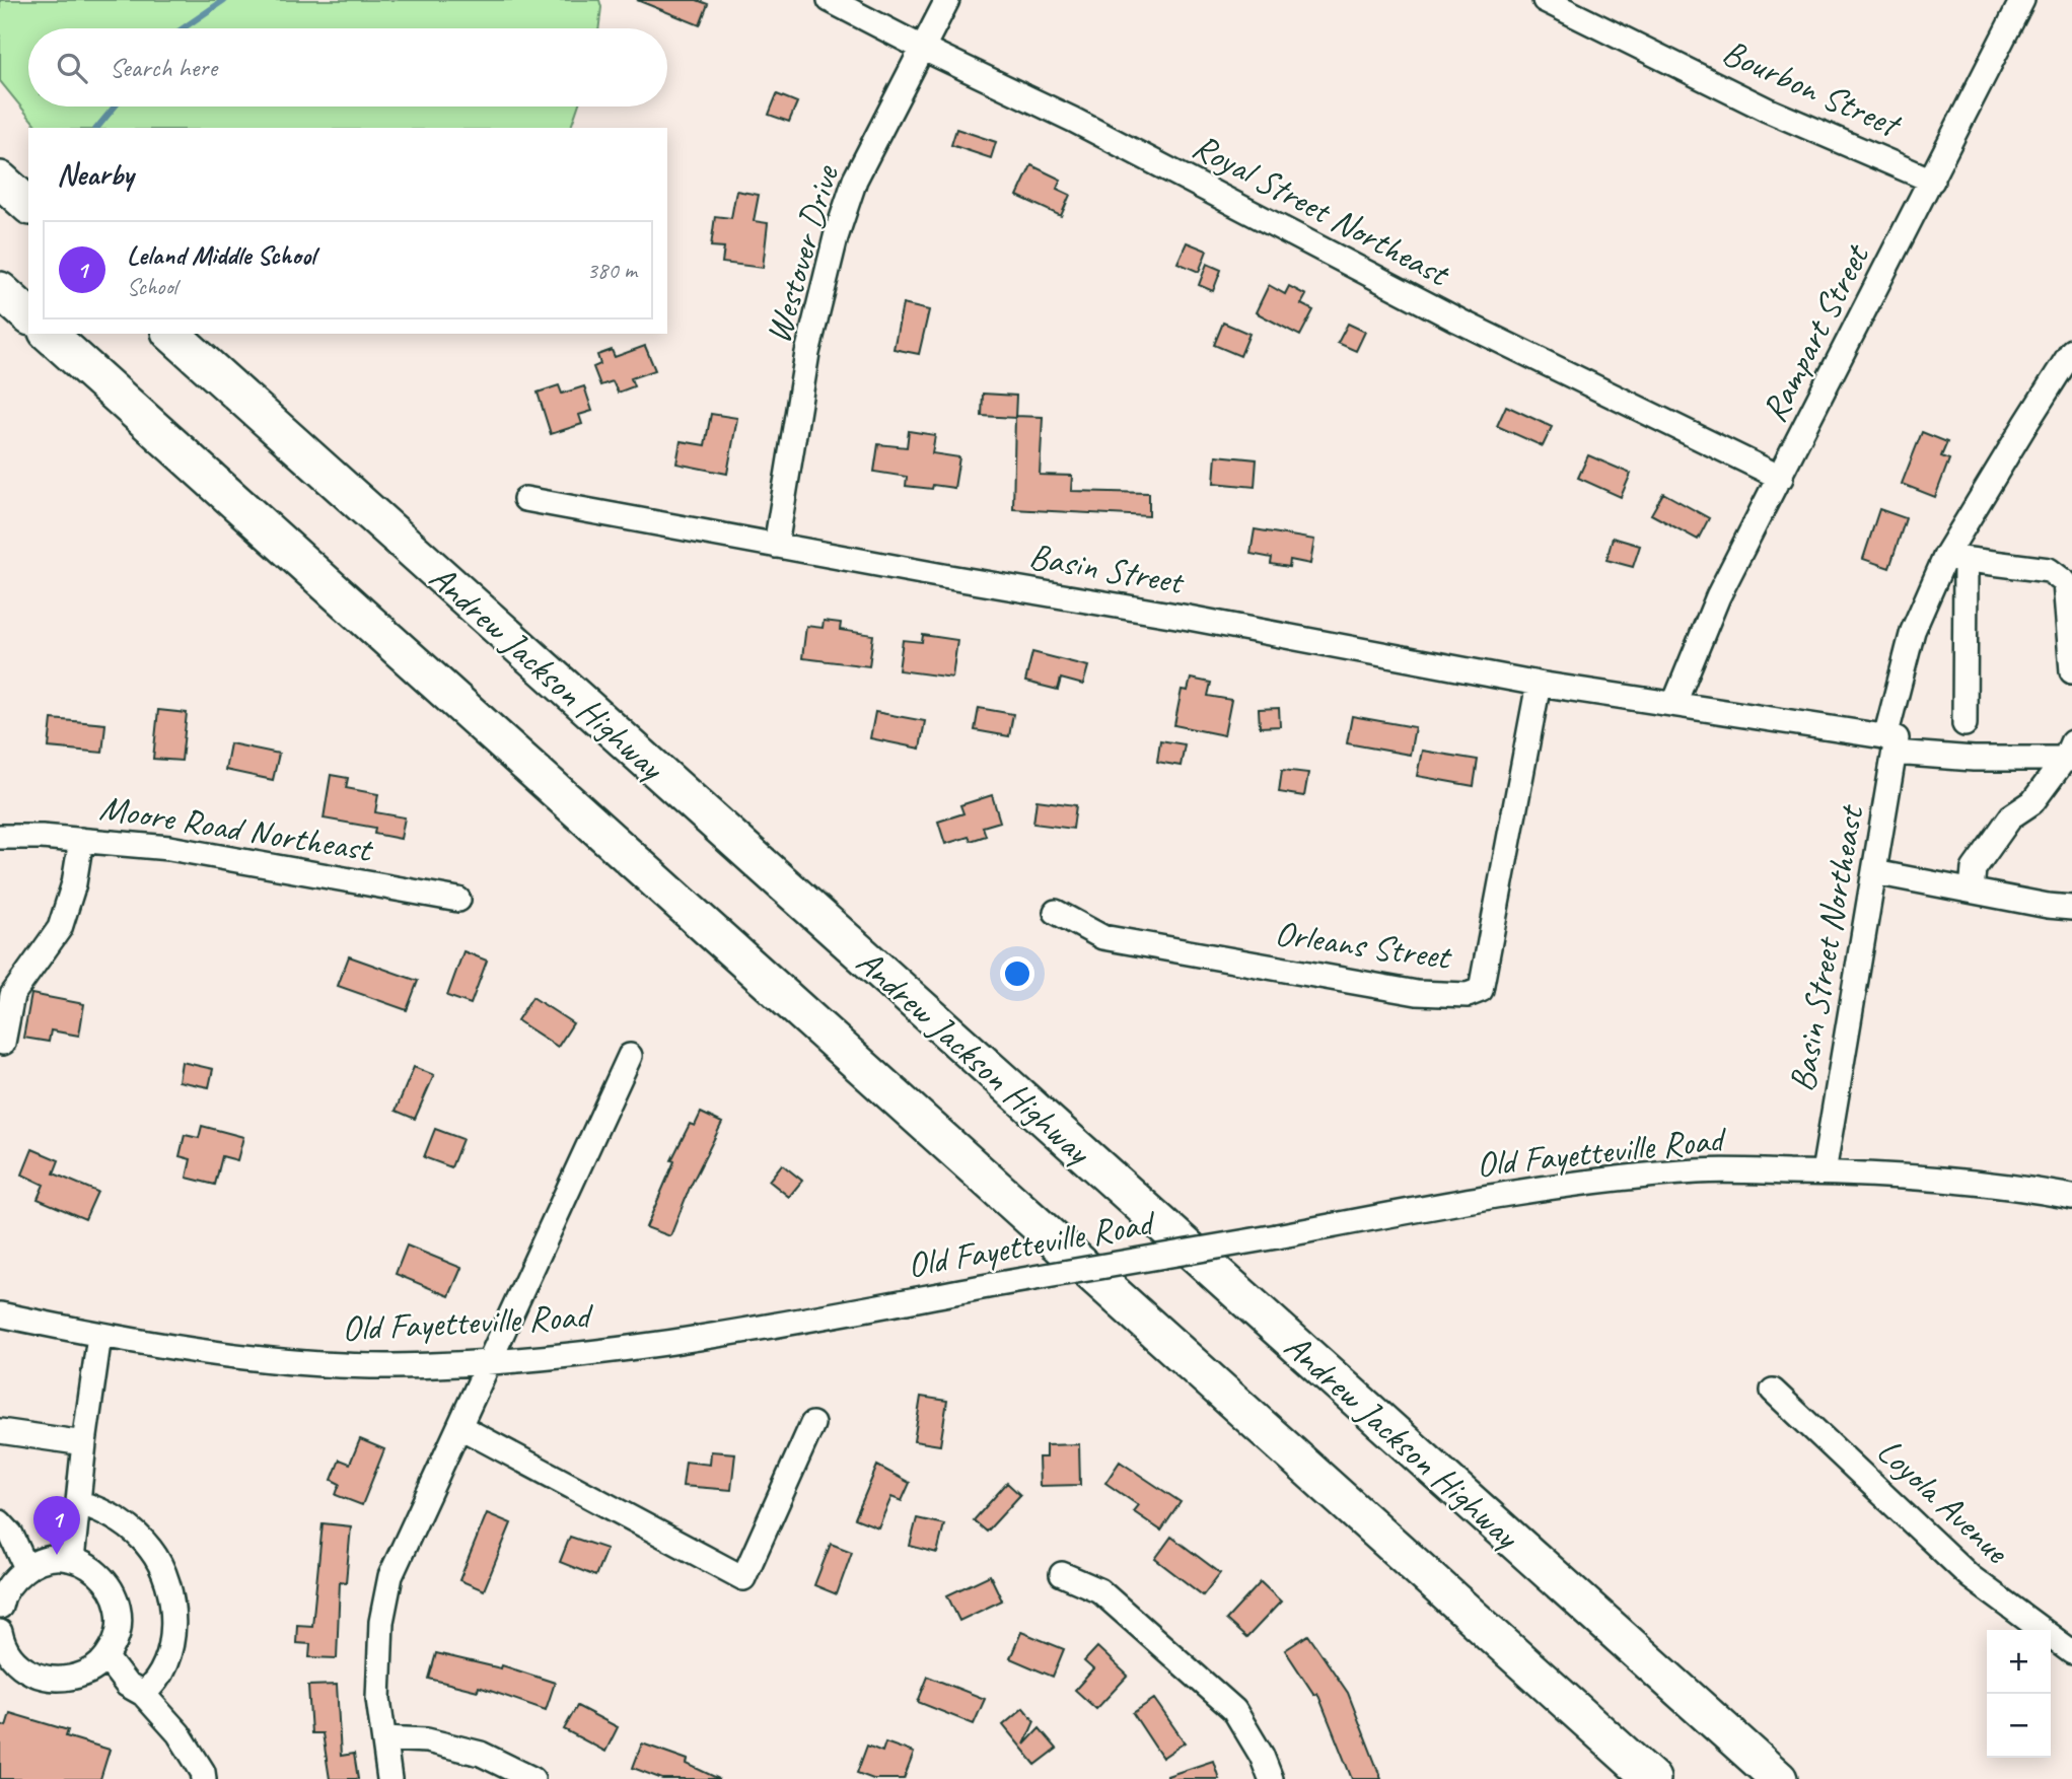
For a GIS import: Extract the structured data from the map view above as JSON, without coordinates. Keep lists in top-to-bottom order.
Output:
{
  "streets": {
    "highway": ["Andrew Jackson Highway"],
    "street": [
      "Bourbon Street",
      "Royal Street Northeast",
      "Westover Drive",
      "Rampart Street",
      "Basin Street",
      "Moore Road Northeast",
      "Orleans Street",
      "Basin Street Northeast",
      "Old Fayetteville Road",
      "Loyola Avenue"
    ]
  },
  "crossings": [
    ["Bourbon Street", "Rampart Street"],
    ["Royal Street Northeast", "Westover Drive"],
    ["Royal Street Northeast", "Rampart Street"],
    ["Westover Drive", "Basin Street"],
    ["Rampart Street", "Basin Street"],
    ["Basin Street", "Orleans Street"],
    ["Basin Street", "Basin Street Northeast"],
    ["Basin Street Northeast", "Old Fayetteville Road"]
  ],
  "page": {
    "search": "Search here",
    "heading": "Nearby",
    "list": [
      {
        "mark": "1",
        "name": "Leland Middle School",
        "note": "School",
        "value": "380 m"
      }
    ],
    "pins": "1",
    "map_buttons": ["+", "−"]
  }
}
